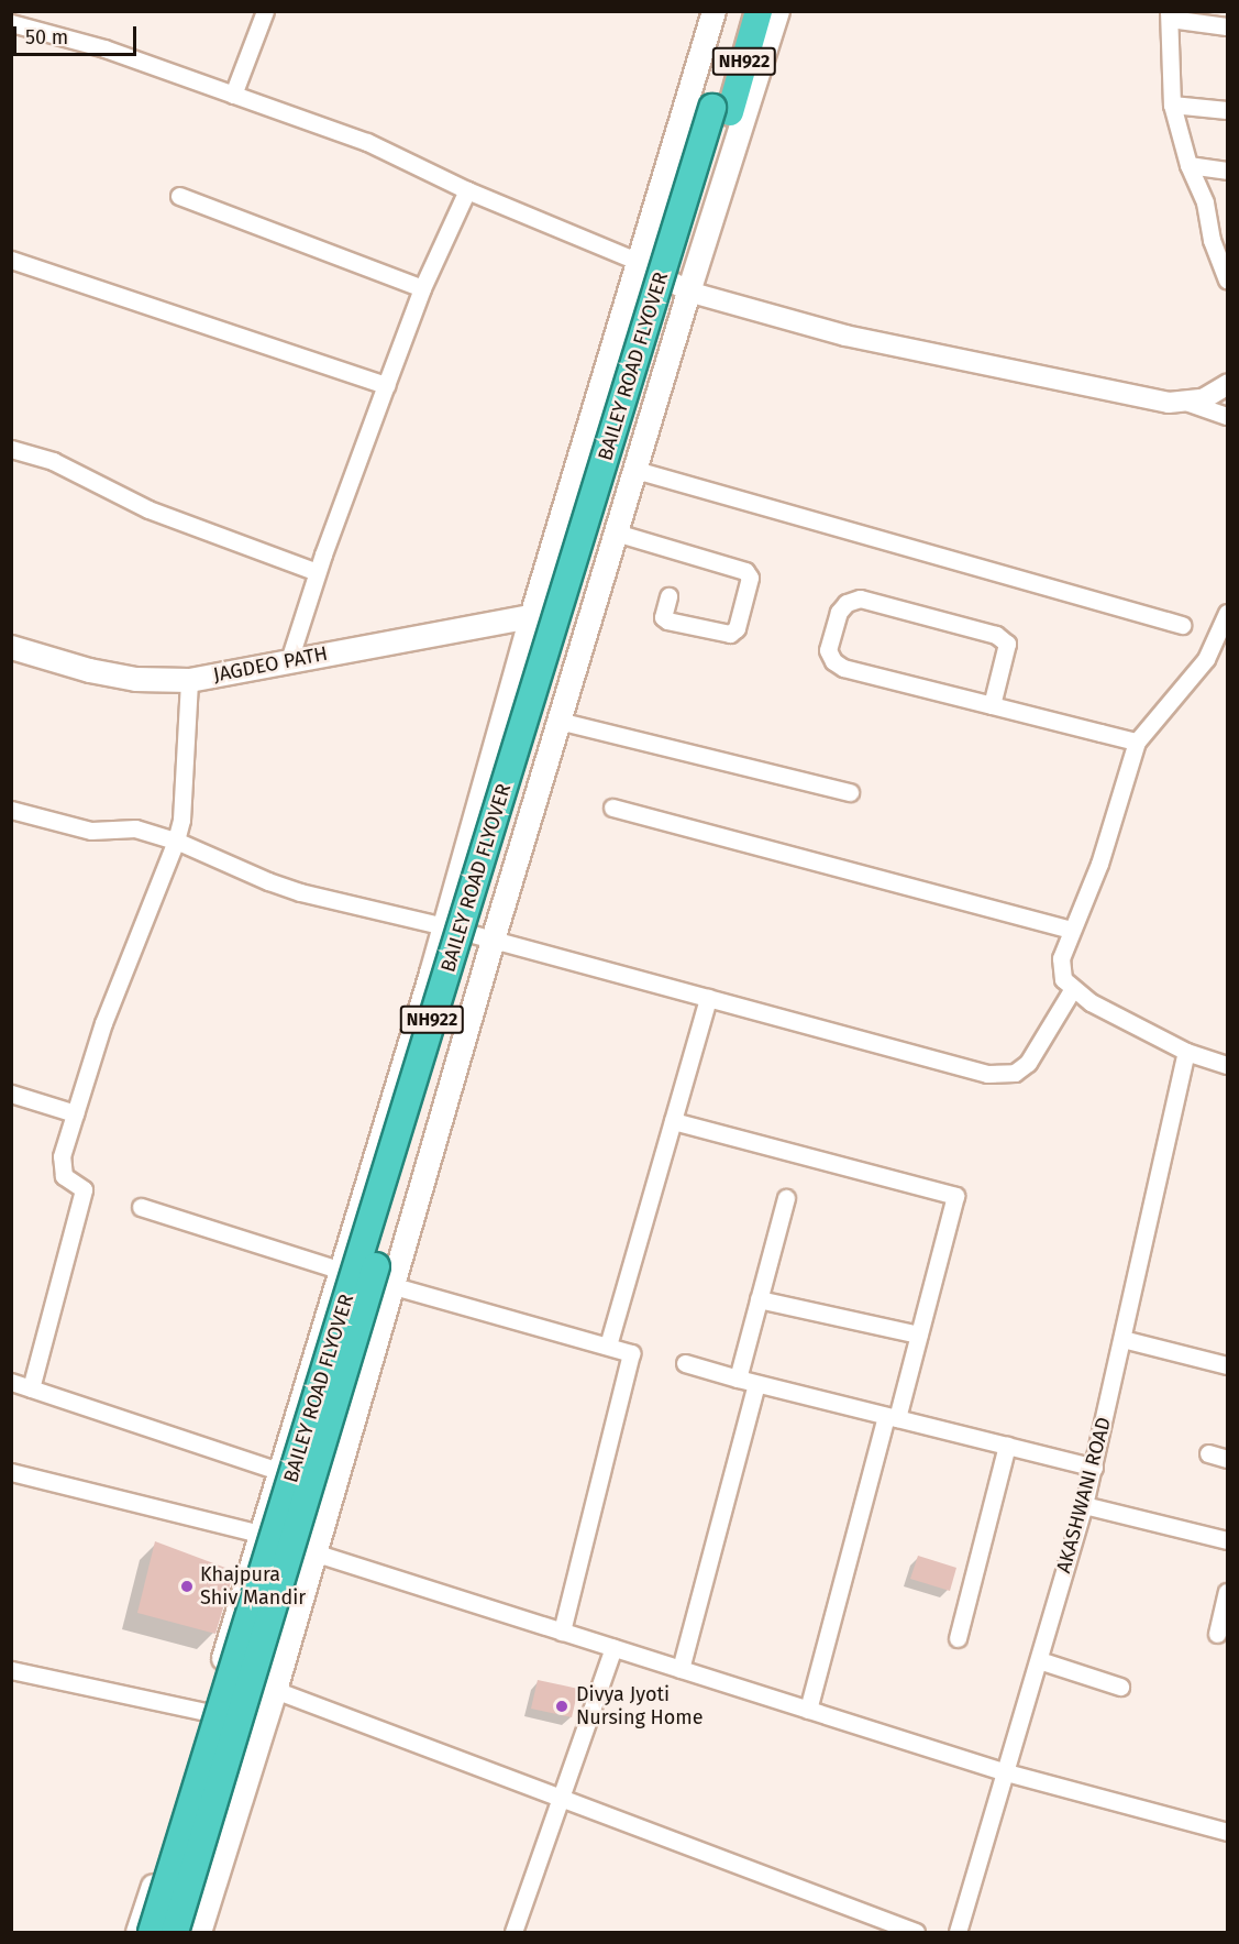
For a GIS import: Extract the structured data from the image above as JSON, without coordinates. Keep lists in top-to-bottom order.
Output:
{
  "streets": {
    "highway": ["NH922", "BAILEY ROAD FLYOVER"],
    "main road": ["JAGDEO PATH"],
    "street": ["AKASHWANI ROAD"]
  },
  "places": ["Khajpura Shiv Mandir", "Divya Jyoti Nursing Home"],
  "scale_bar": "50 m"
}
